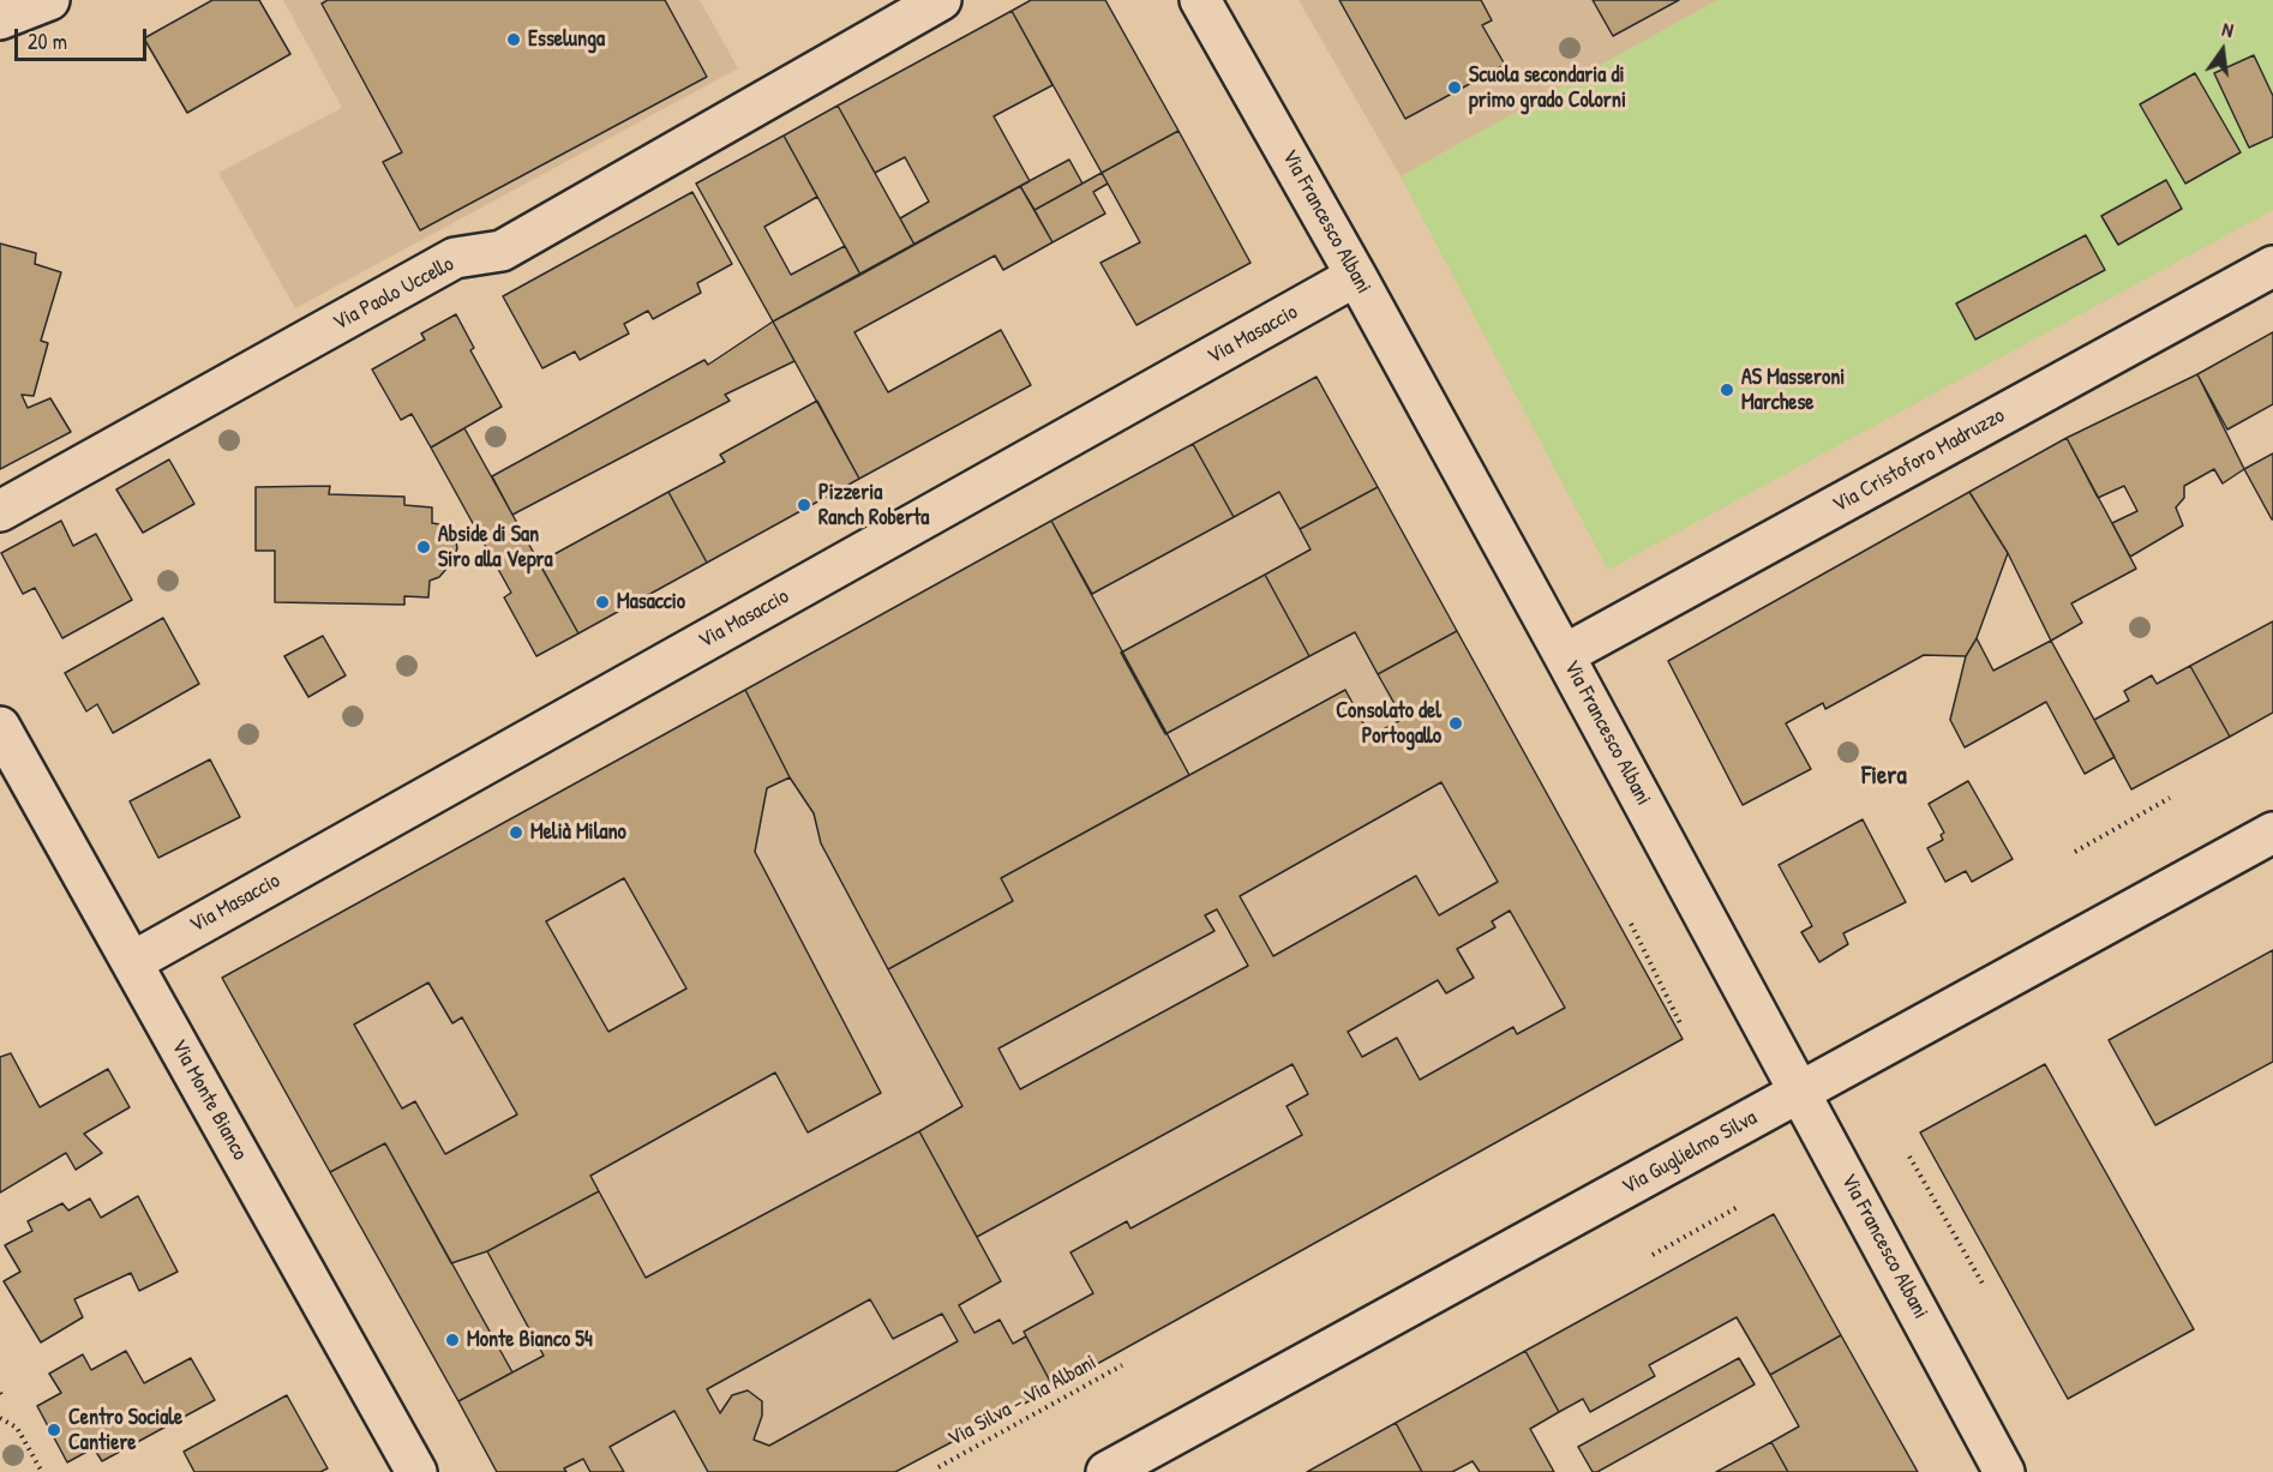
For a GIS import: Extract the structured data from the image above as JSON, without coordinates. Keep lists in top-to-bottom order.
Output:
{
  "streets": {
    "street": [
      "Via Francesco Albani",
      "Via Paolo Uccello",
      "Via Masaccio",
      "Via Cristoforo Madruzzo",
      "Via Monte Bianco",
      "Via Guglielmo Silva"
    ],
    "path": ["Via Silva - Via Albani"]
  },
  "crossings": [
    ["Via Francesco Albani", "Via Masaccio"],
    ["Via Francesco Albani", "Via Cristoforo Madruzzo"],
    ["Via Francesco Albani", "Via Guglielmo Silva"],
    ["Via Masaccio", "Via Monte Bianco"]
  ],
  "districts": ["Fiera"],
  "places": [
    "Esselunga",
    "Scuola secondaria di primo grado Colorni",
    "AS Masseroni Marchese",
    "Pizzeria Ranch Roberta",
    "Abside di San Siro alla Vepra",
    "Masaccio",
    "Consolato del Portogallo",
    "Melià Milano",
    "Monte Bianco 54",
    "Centro Sociale Cantiere"
  ],
  "scale_bar": "20 m",
  "north": "top"
}
